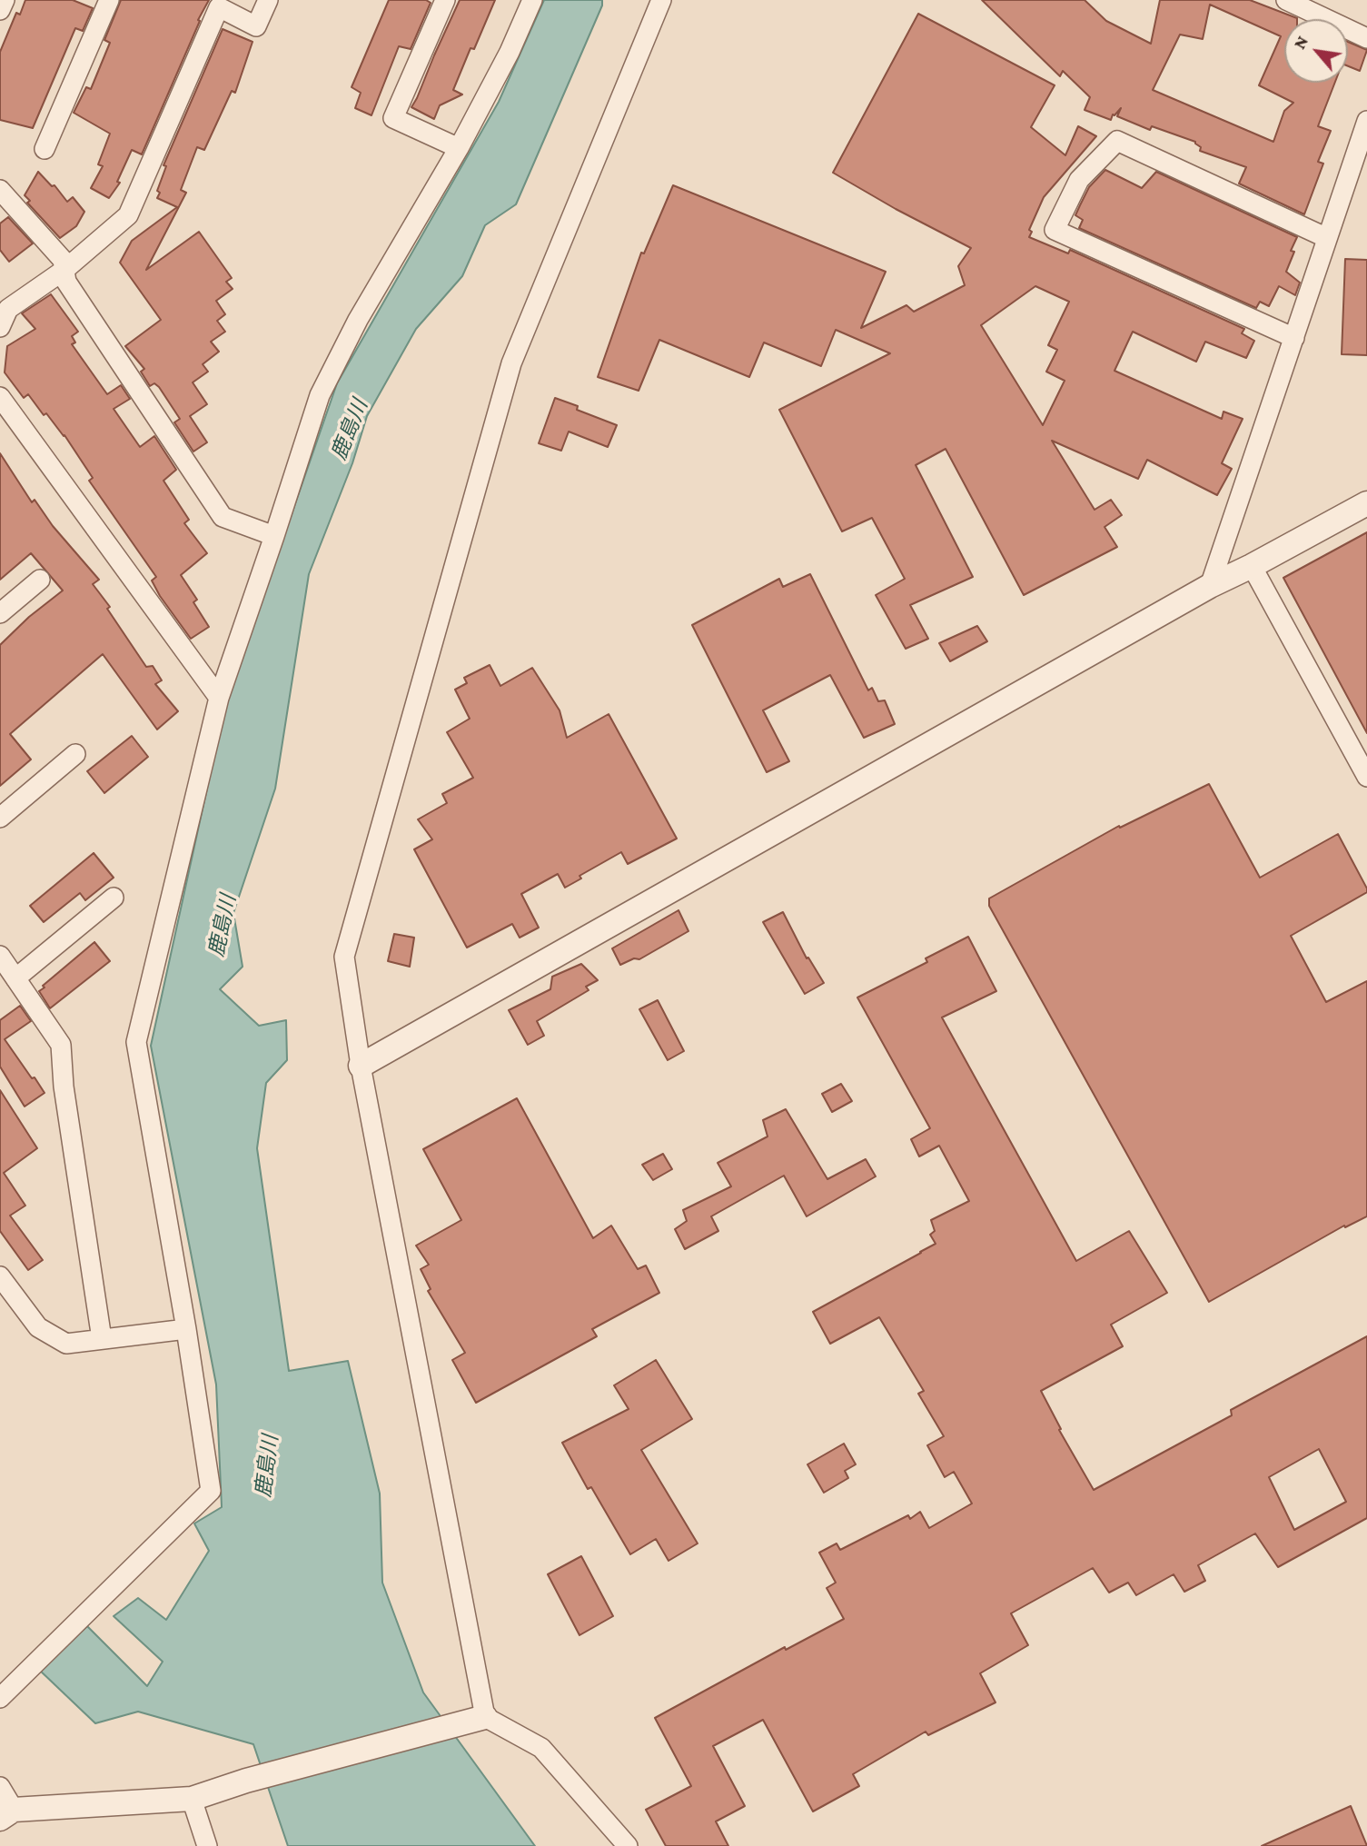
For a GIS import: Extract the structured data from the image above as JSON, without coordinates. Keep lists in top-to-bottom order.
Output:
{
  "water": ["鹿島川"],
  "north": "top left"
}
